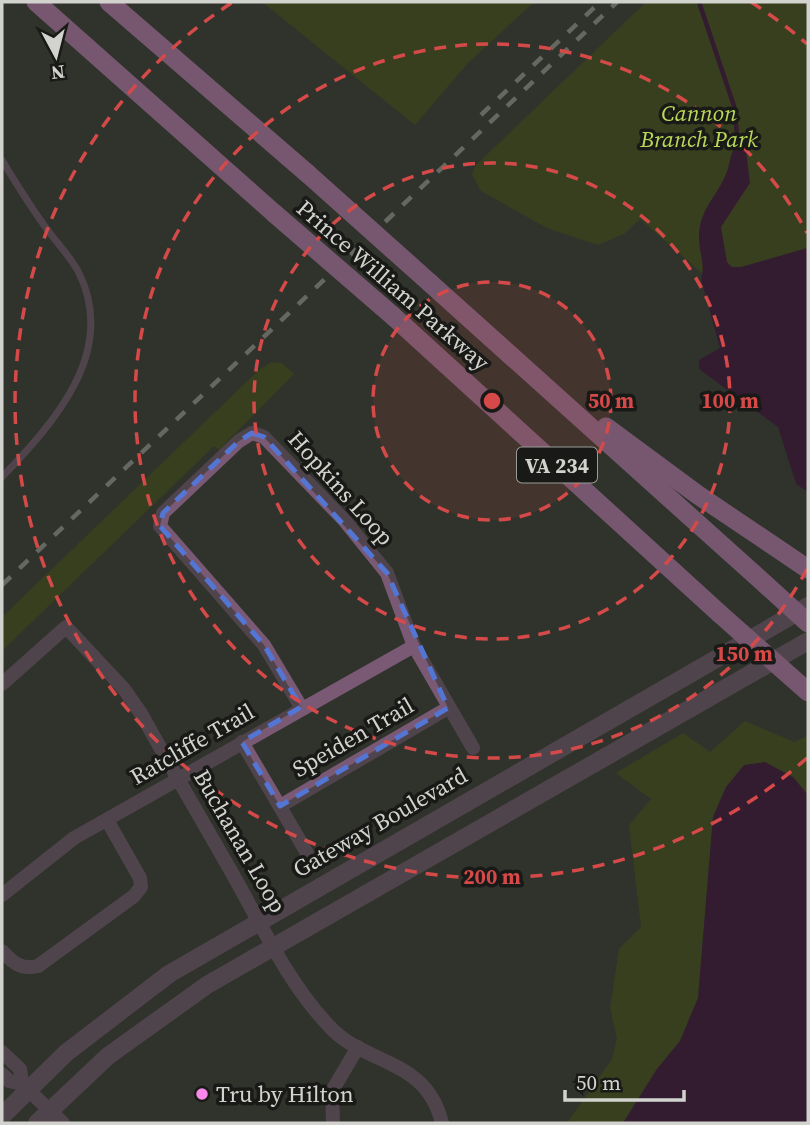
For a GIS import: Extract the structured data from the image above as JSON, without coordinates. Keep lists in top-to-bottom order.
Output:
{
  "streets": {
    "highway": ["Prince William Parkway", "VA 234"],
    "street": [
      "Hopkins Loop",
      "Speiden Trail",
      "Ratcliffe Trail",
      "Gateway Boulevard",
      "Buchanan Loop"
    ]
  },
  "crossings": [
    ["Hopkins Loop", "Speiden Trail"],
    ["Hopkins Loop", "Ratcliffe Trail"],
    ["Speiden Trail", "Ratcliffe Trail"],
    ["Ratcliffe Trail", "Buchanan Loop"],
    ["Gateway Boulevard", "Buchanan Loop"]
  ],
  "parks": ["Cannon Branch Park"],
  "places": ["Tru by Hilton"],
  "scale_bar": "50 m",
  "north": "bottom",
  "rings": [
    "50 m",
    "100 m",
    "150 m",
    "200 m"
  ]
}
